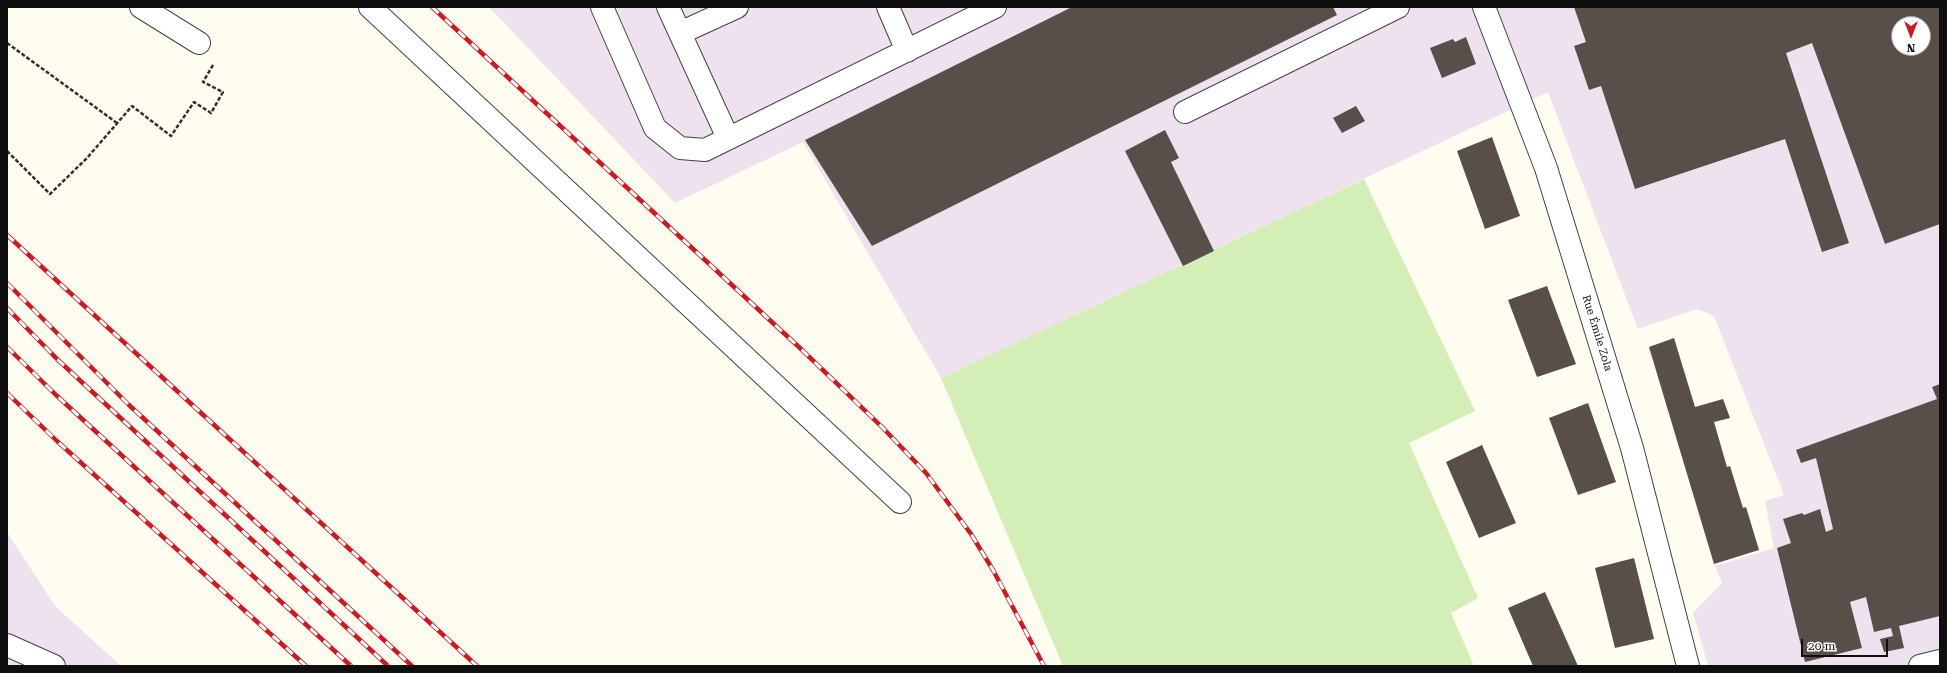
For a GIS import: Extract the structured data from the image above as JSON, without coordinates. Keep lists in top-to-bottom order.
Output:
{
  "streets": {
    "street": ["Rue Émile Zola"]
  },
  "scale_bar": "20 m",
  "north": "bottom"
}
